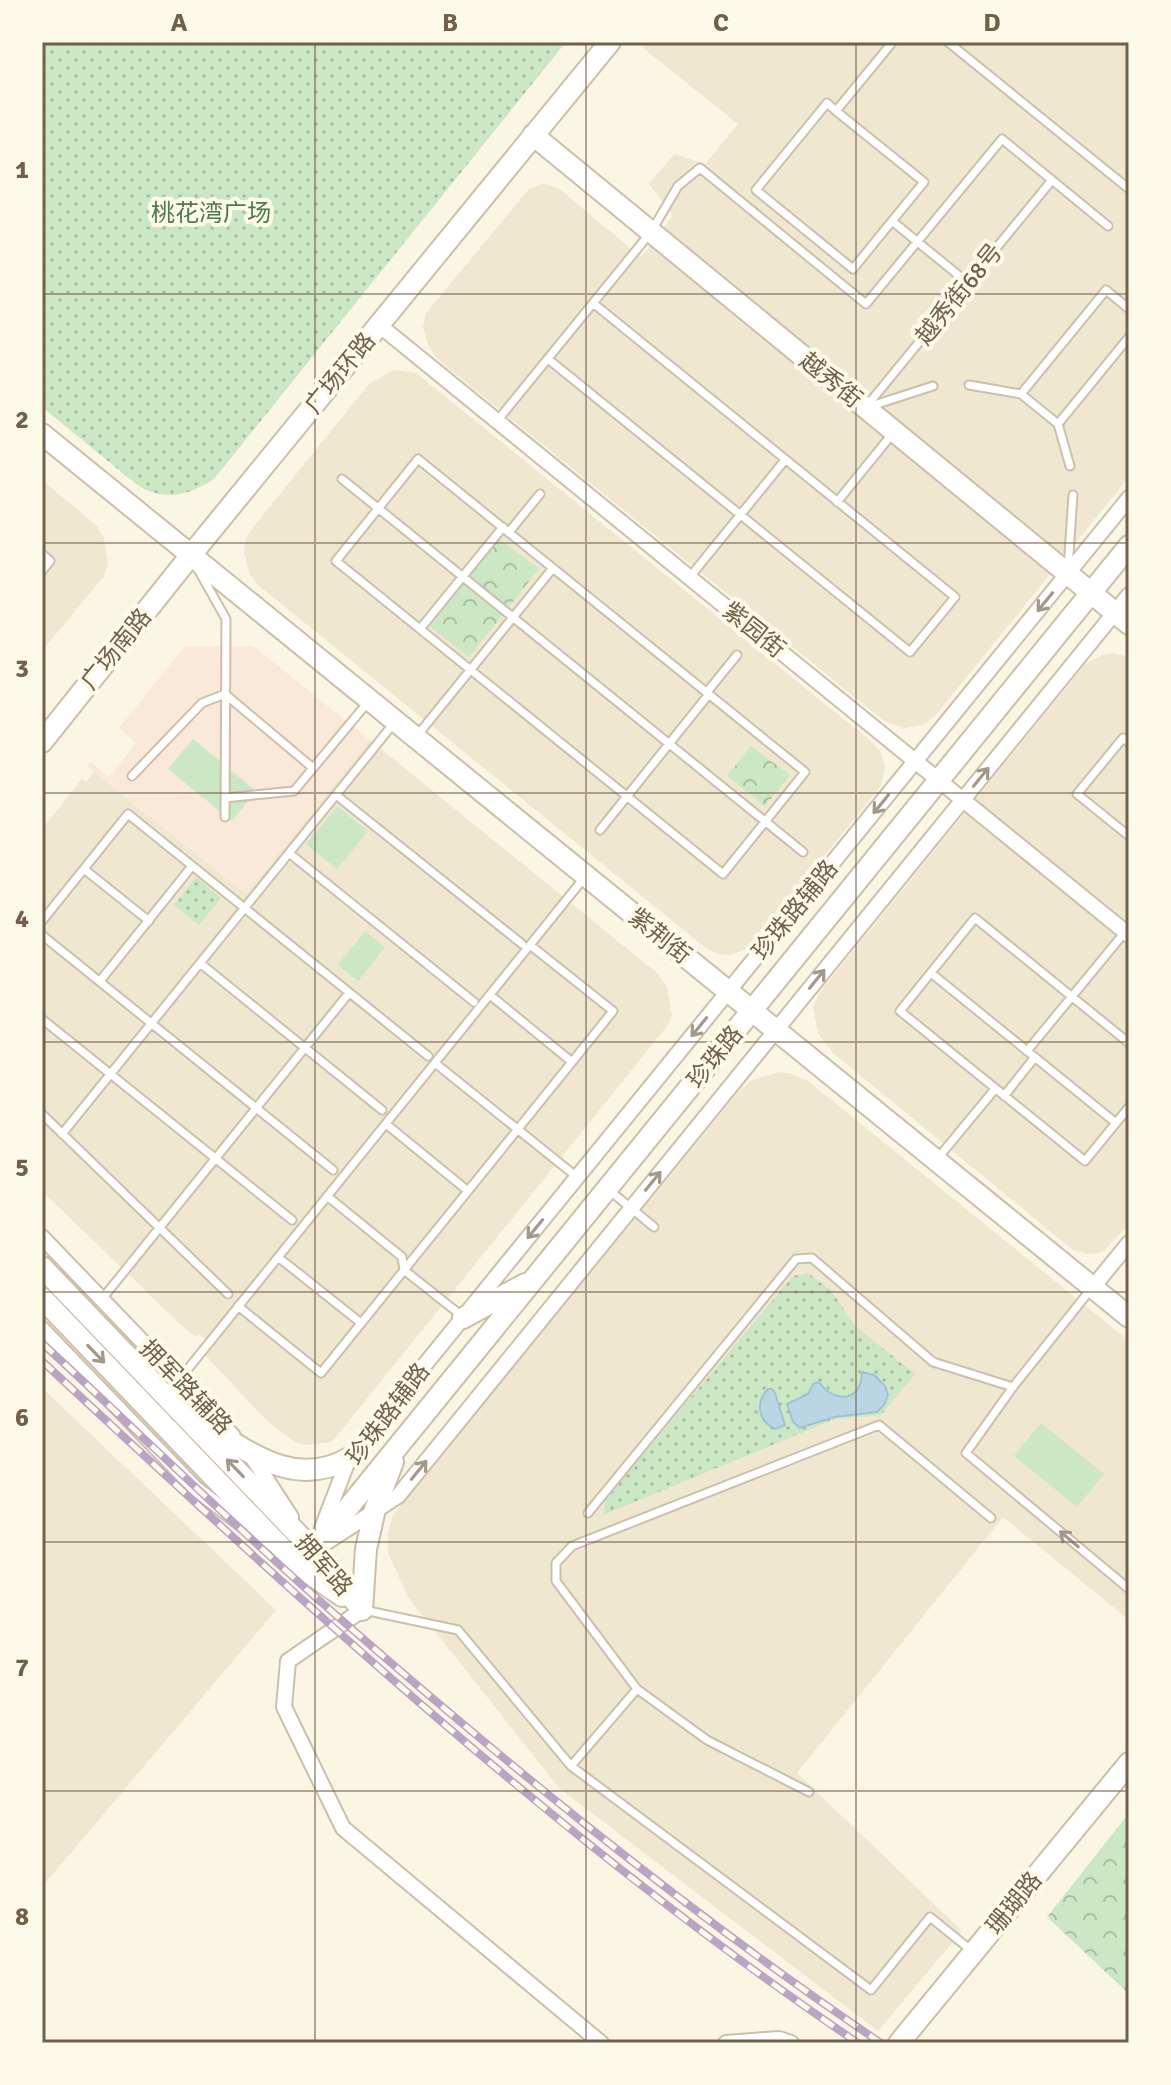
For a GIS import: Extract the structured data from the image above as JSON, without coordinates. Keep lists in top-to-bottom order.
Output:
{
  "streets": {
    "street": [
      "广场环路",
      "越秀街",
      "紫园街",
      "广场南路",
      "珍珠路辅路",
      "紫荆街",
      "珍珠路",
      "拥军路辅路",
      "拥军路",
      "珊瑚路"
    ],
    "lane": ["越秀街68号"]
  },
  "crossings": [
    ["越秀街68号", "越秀街"],
    ["广场环路", "越秀街"],
    ["广场环路", "紫园街"],
    ["广场环路", "广场南路"],
    ["广场环路", "紫荆街"],
    ["越秀街", "珍珠路辅路"],
    ["越秀街", "珍珠路"],
    ["紫园街", "珍珠路辅路"],
    ["紫园街", "珍珠路"],
    ["广场南路", "紫荆街"],
    ["珍珠路辅路", "紫荆街"],
    ["珍珠路辅路", "珍珠路"],
    ["珍珠路辅路", "拥军路辅路"],
    ["珍珠路辅路", "拥军路"],
    ["紫荆街", "珍珠路"],
    ["珍珠路", "拥军路辅路"],
    ["珍珠路", "拥军路"],
    ["拥军路辅路", "拥军路"]
  ],
  "parks": ["桃花湾广场"],
  "grid": {
    "columns": [
      "A",
      "B",
      "C",
      "D"
    ],
    "rows": [
      "1",
      "2",
      "3",
      "4",
      "5",
      "6",
      "7",
      "8"
    ]
  }
}
